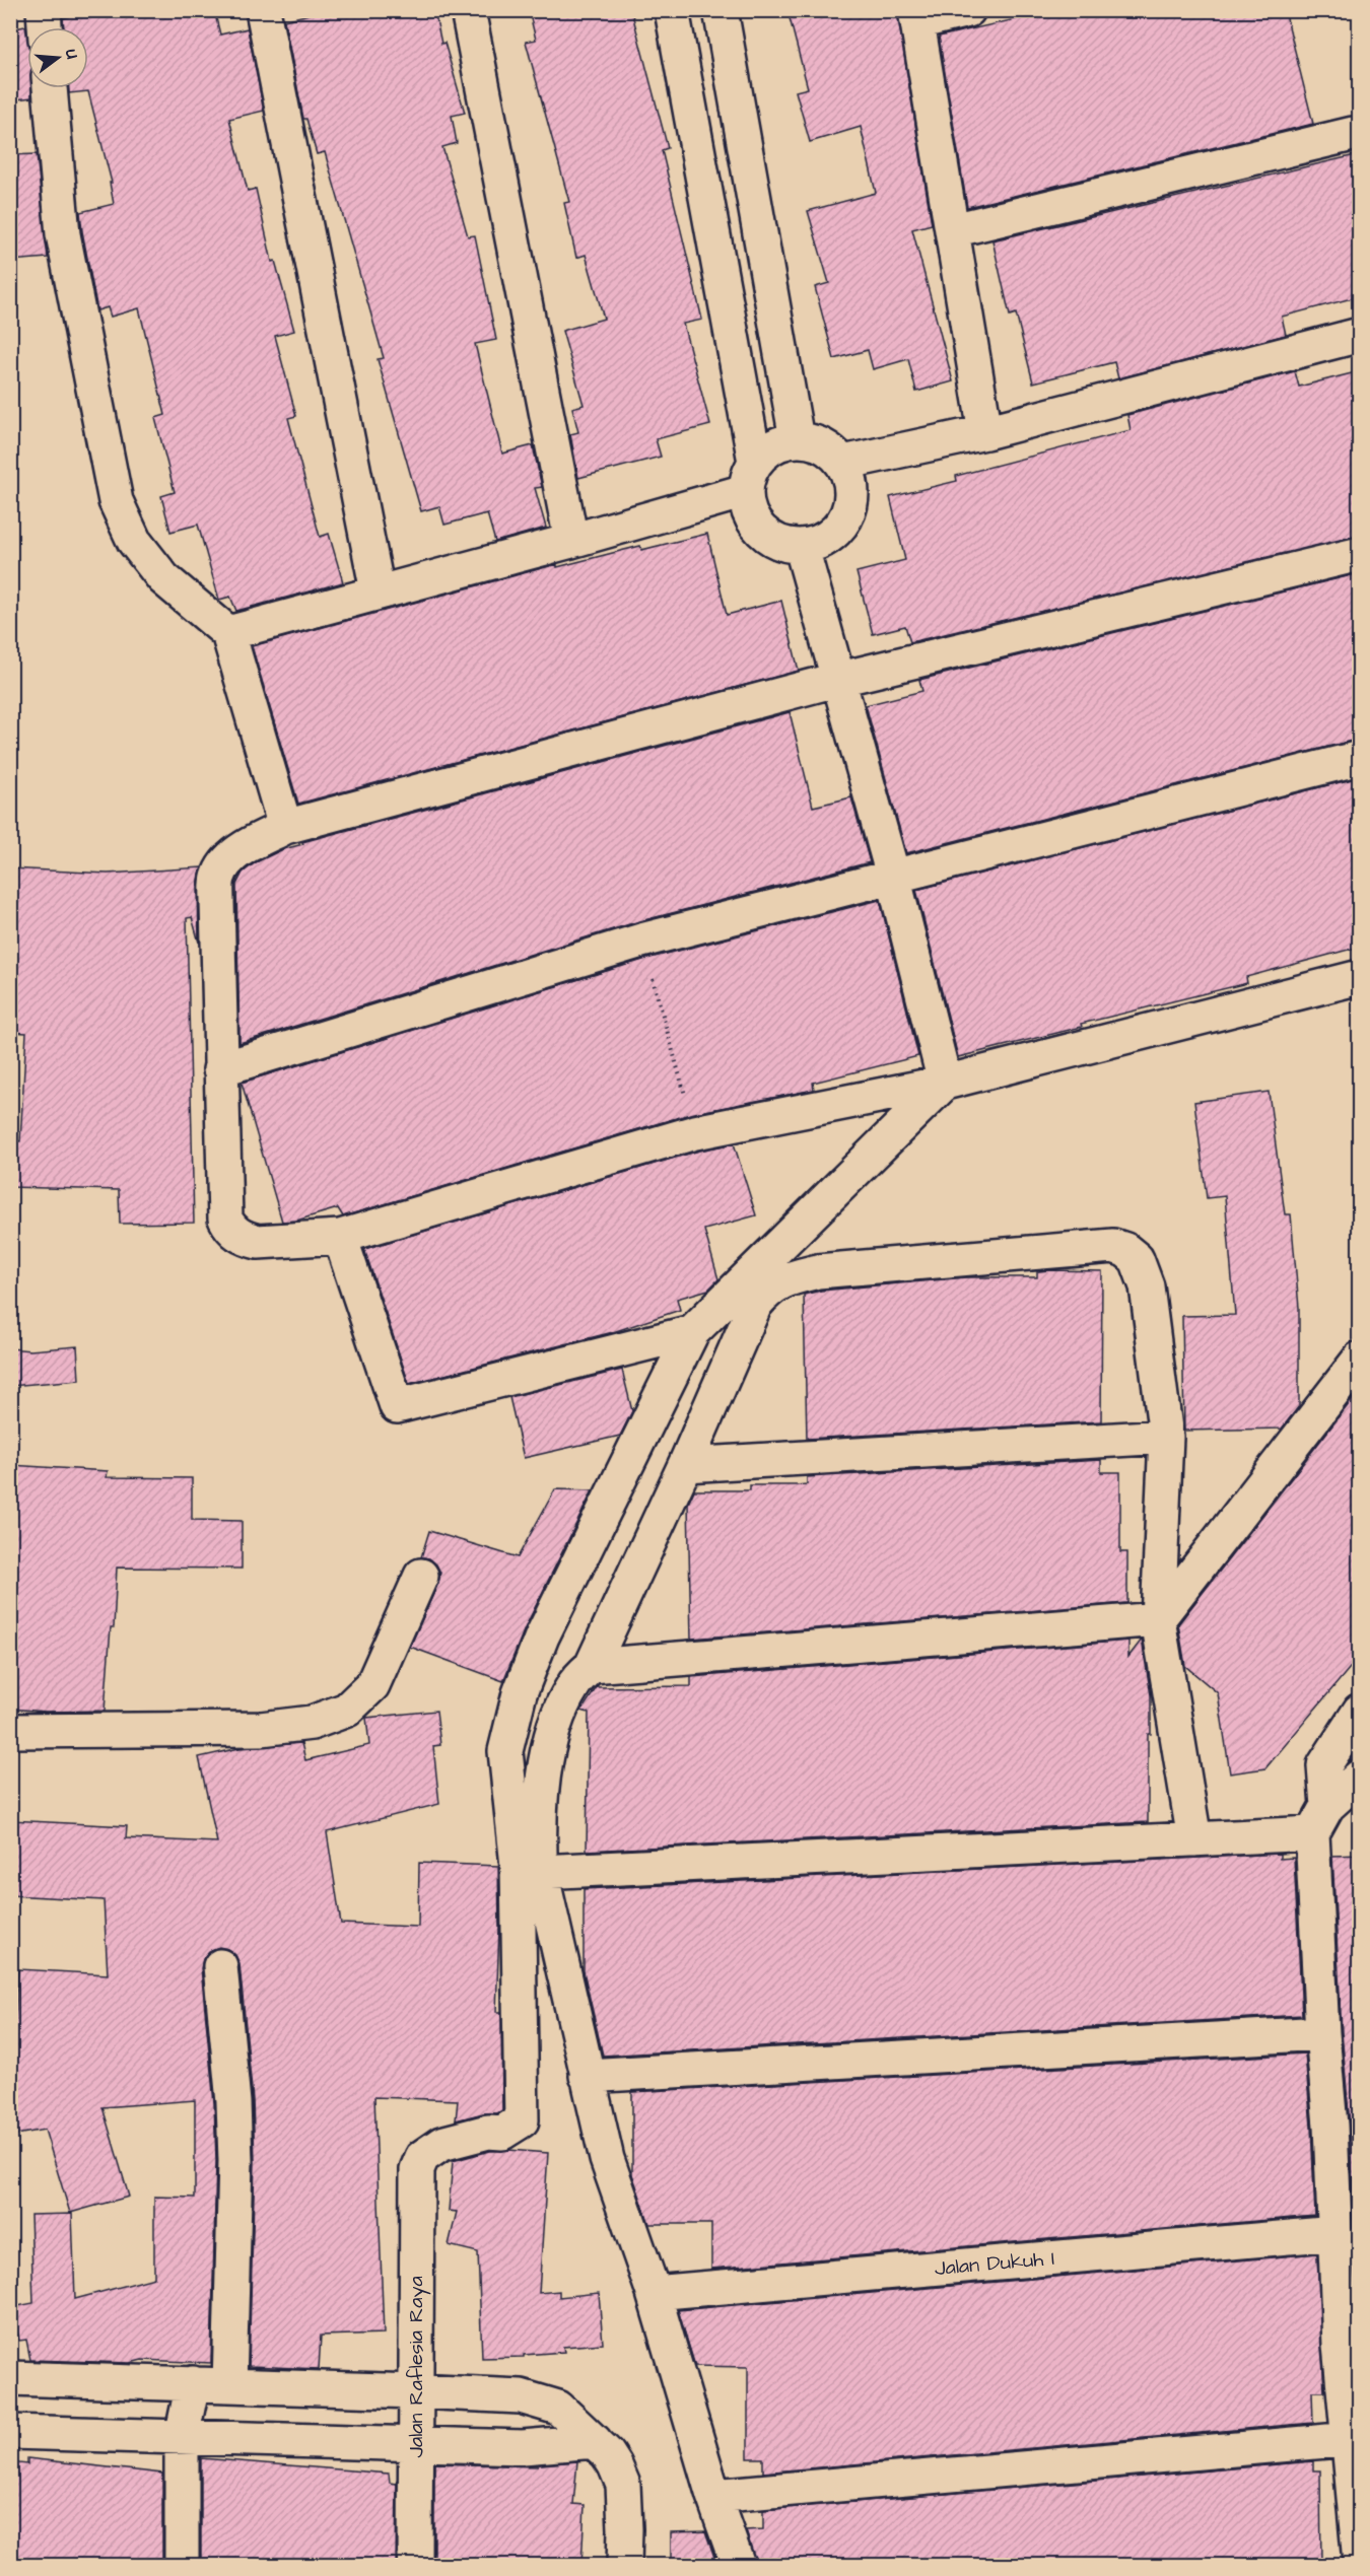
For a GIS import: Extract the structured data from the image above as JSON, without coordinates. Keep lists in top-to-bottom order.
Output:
{
  "streets": {
    "street": ["Jalan Dukuh I", "Jalan Raflesia Raya"]
  },
  "north": "right"
}
